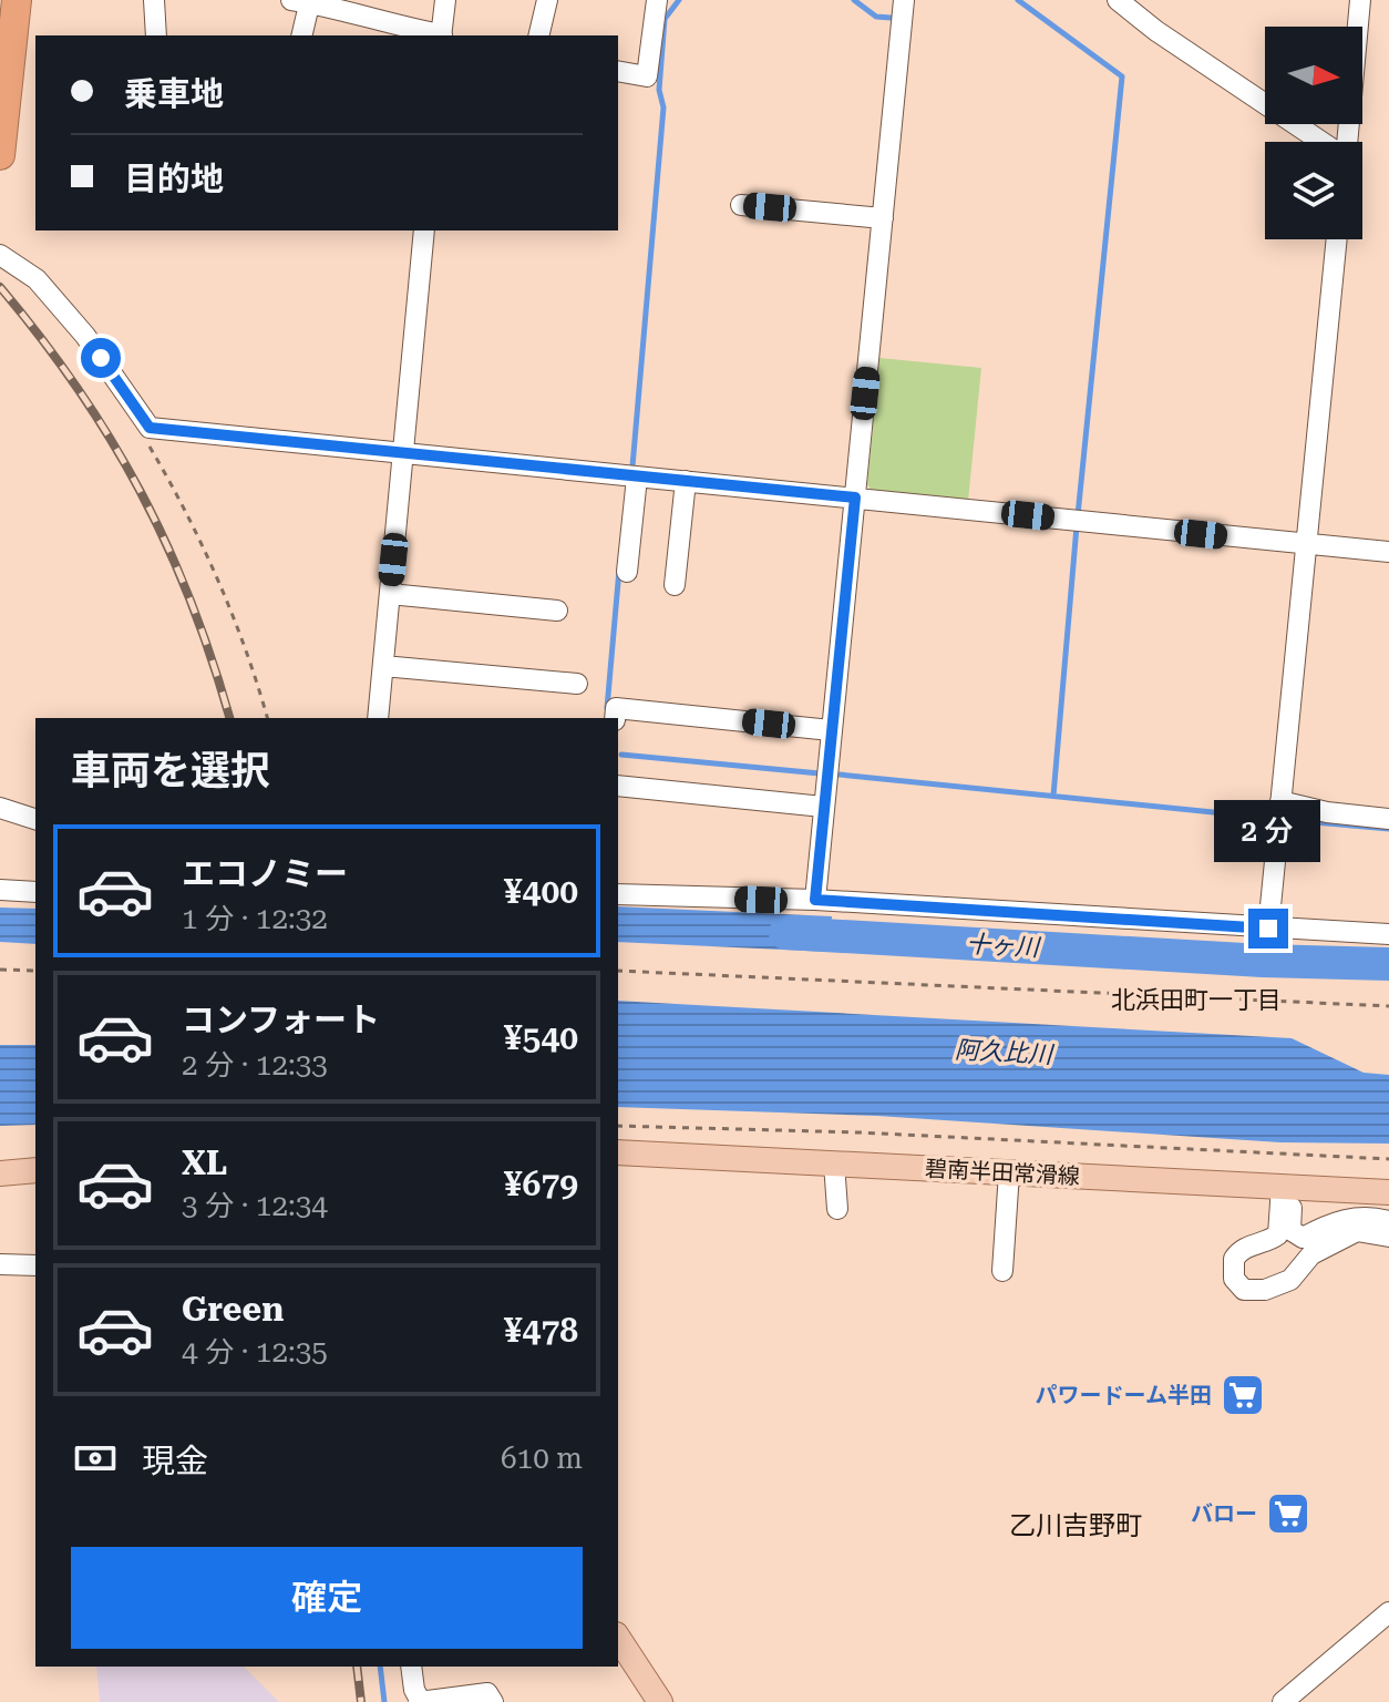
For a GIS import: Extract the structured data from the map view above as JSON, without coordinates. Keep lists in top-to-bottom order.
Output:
{
  "streets": {
    "main road": ["碧南半田常滑線"]
  },
  "districts": ["北浜田町一丁目", "乙川吉野町"],
  "water": ["十ヶ川", "阿久比川"],
  "places": {
    "supermarket": ["パワードーム半田", "バロー"]
  },
  "north": "right",
  "page": {
    "banner": ["乗車地", "目的地"],
    "heading": "車両を選択",
    "bubble": "2 分",
    "list": [
      {
        "name": "エコノミー",
        "note": "1 分 · 12:32",
        "value": "¥400"
      },
      {
        "name": "コンフォート",
        "note": "2 分 · 12:33",
        "value": "¥540"
      },
      {
        "name": "XL",
        "note": "3 分 · 12:34",
        "value": "¥679"
      },
      {
        "name": "Green",
        "note": "4 分 · 12:35",
        "value": "¥478"
      }
    ],
    "pay": ["現金", "610 m"],
    "buttons": "確定"
  }
}
